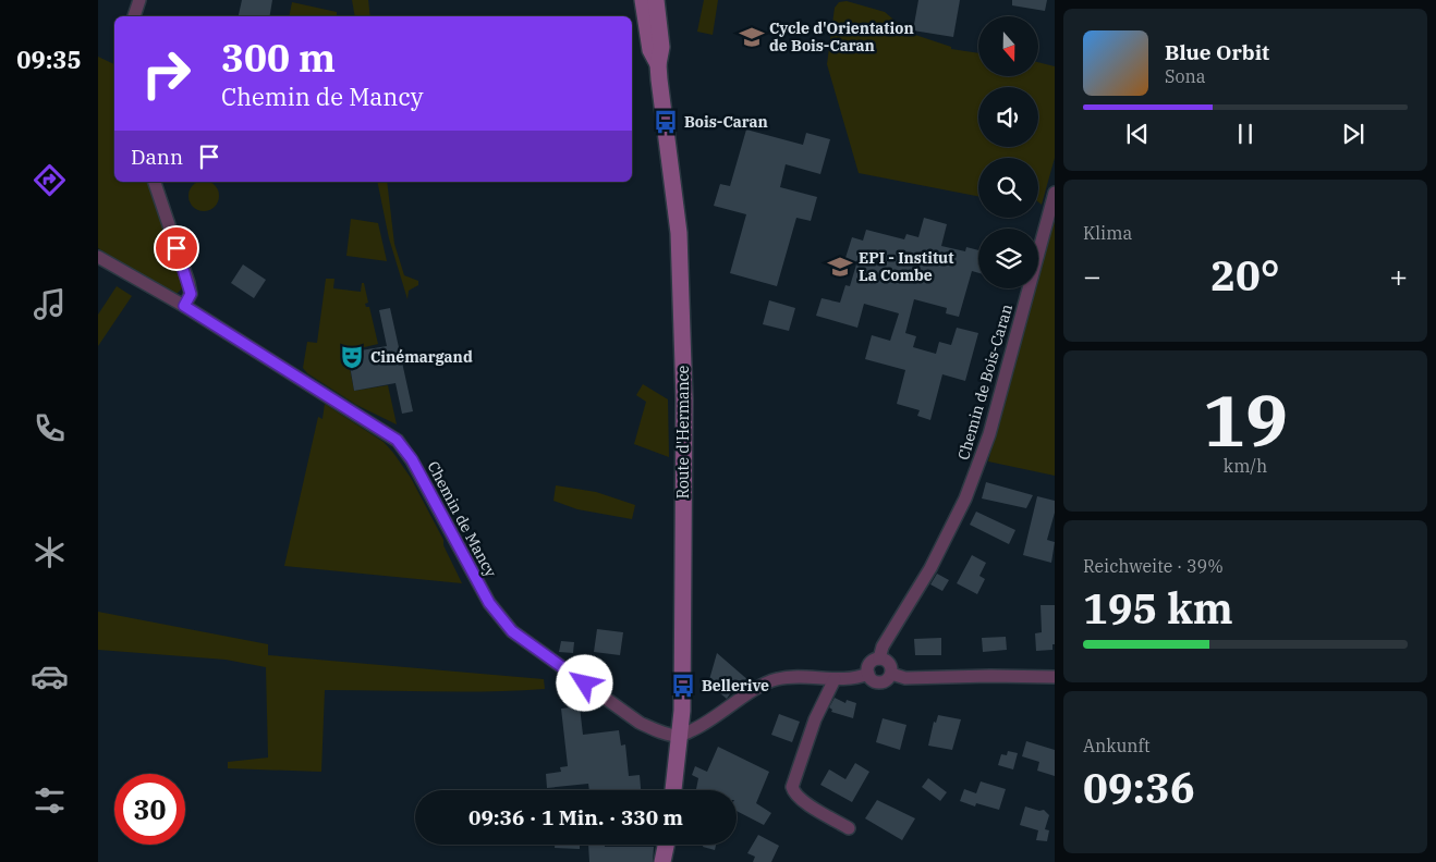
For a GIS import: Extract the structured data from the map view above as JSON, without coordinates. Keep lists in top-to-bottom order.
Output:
{
  "streets": {
    "main road": ["Route d'Hermance"],
    "street": ["Chemin de Bois-Caran", "Chemin de Mancy"]
  },
  "crossings": [
    ["Route d'Hermance", "Chemin de Mancy"]
  ],
  "places": {
    "school or university": ["Cycle d'Orientation de Bois-Caran", "EPI - Institut La Combe"],
    "bus stop": ["Bois-Caran", "Bellerive"],
    "theatre": ["Cinémargand"]
  },
  "north": "bottom",
  "page": {
    "tabs": "09:35",
    "turn": ["300 m", "Chemin de Mancy"],
    "song": ["Blue Orbit", "Sona"],
    "then": "Dann",
    "tile": [
      "Klima",
      ["19", "km/h"],
      ["Reichweite · 39%", "195 km"],
      ["Ankunft", "09:36"]
    ],
    "heat": ["−", "20°", "+"],
    "limit": "30",
    "trip": "09:36 · 1 Min. · 330 m"
  }
}
